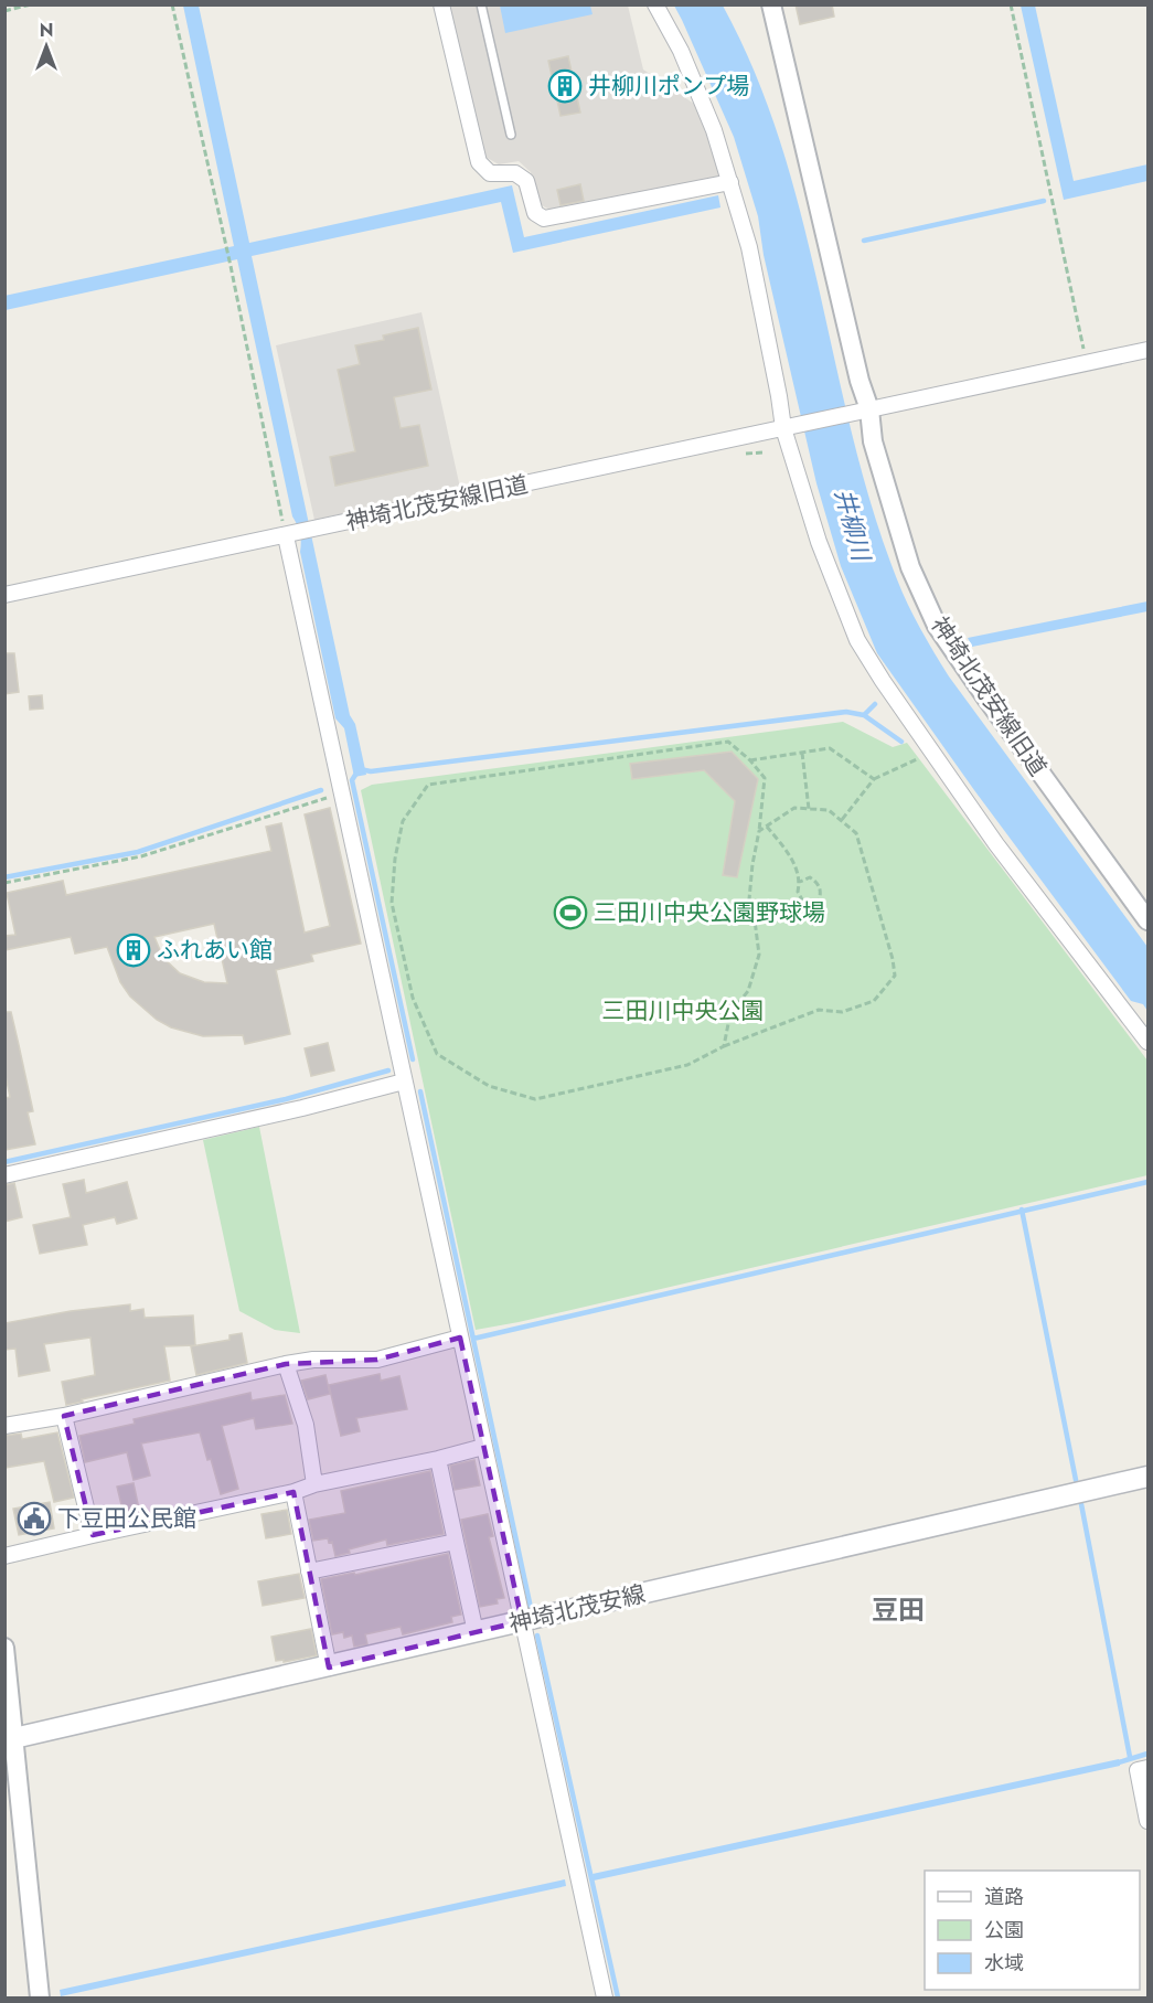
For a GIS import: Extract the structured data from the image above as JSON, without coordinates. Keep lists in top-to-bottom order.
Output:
{
  "streets": {
    "main road": ["神埼北茂安線"],
    "street": ["神埼北茂安線旧道"]
  },
  "districts": ["豆田"],
  "water": ["井柳川"],
  "parks": ["三田川中央公園"],
  "places": {
    "building": ["井柳川ポンプ場", "ふれあい館"],
    "sports": ["三田川中央公園野球場"],
    "public building": ["下豆田公民館"]
  },
  "legend": ["道路", "公園", "水域"],
  "north": "top"
}
